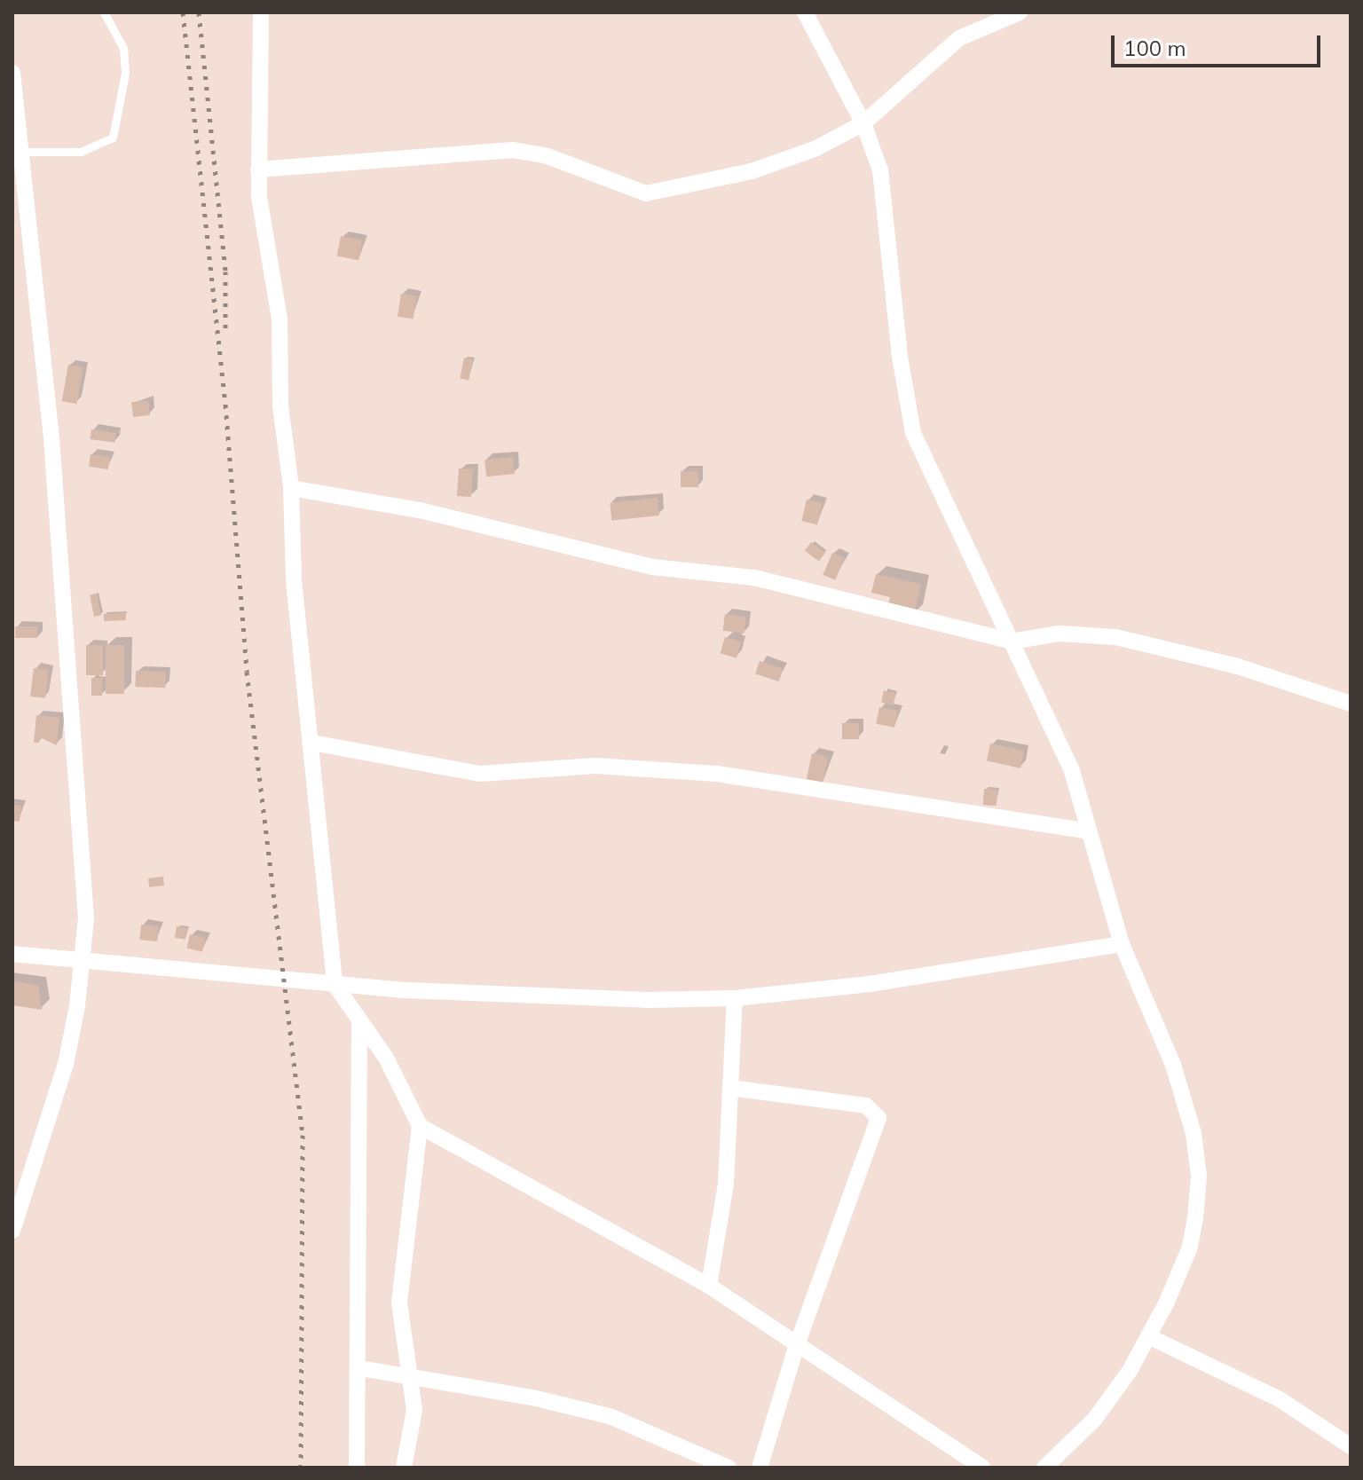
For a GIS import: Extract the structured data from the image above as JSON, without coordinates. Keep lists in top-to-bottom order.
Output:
{
  "scale_bar": "100 m"
}
